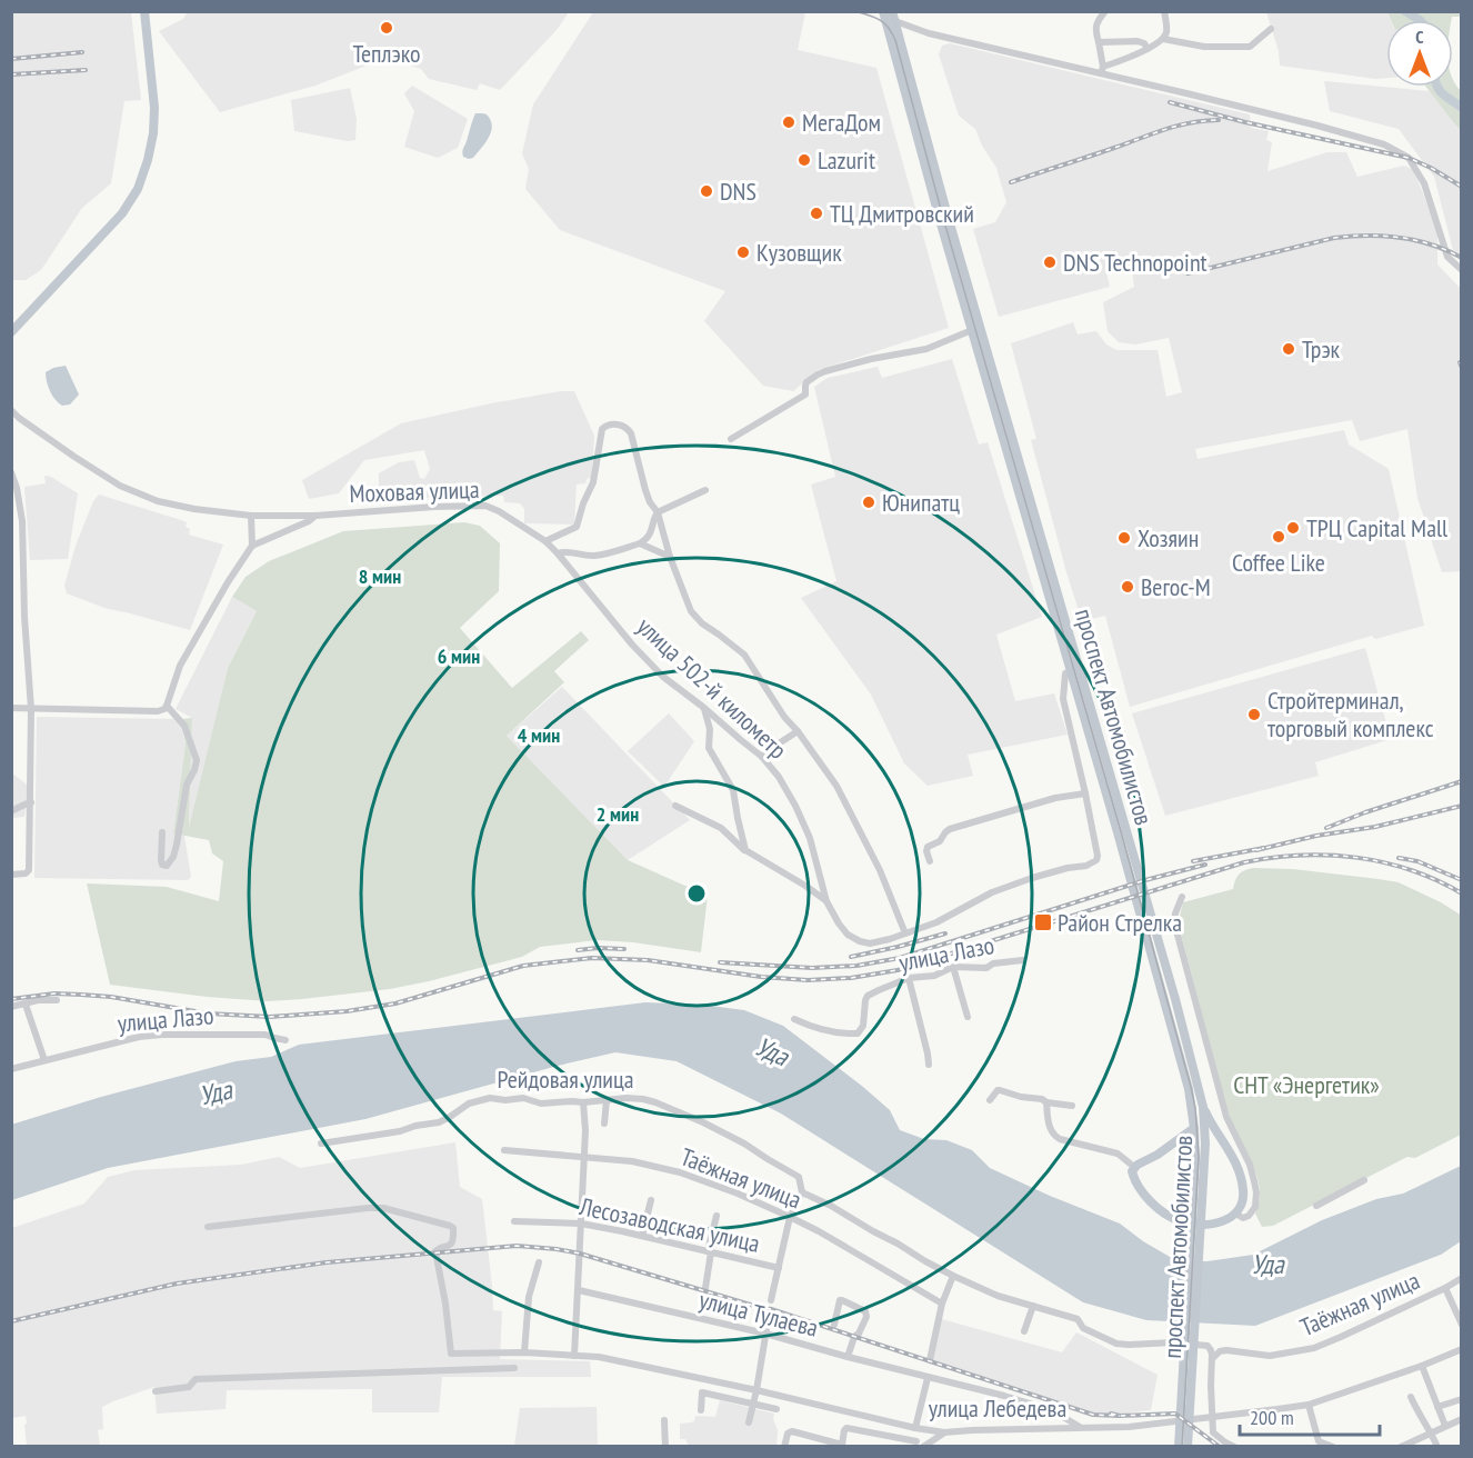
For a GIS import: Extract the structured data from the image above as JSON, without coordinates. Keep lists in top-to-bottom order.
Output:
{
  "streets": {
    "main road": ["проспект Автомобилистов"],
    "street": [
      "Моховая улица",
      "улица 502-й километр",
      "улица Лазо",
      "Рейдовая улица",
      "Таёжная улица",
      "Лесозаводская улица",
      "улица Тулаева",
      "улица Лебедева"
    ]
  },
  "crossings": [
    ["Моховая улица", "улица 502-й километр"],
    ["улица 502-й километр", "проспект Автомобилистов"],
    ["Рейдовая улица", "Таёжная улица"],
    ["улица Тулаева", "улица Лебедева"]
  ],
  "water": ["Уда"],
  "parks": ["СНТ «Энергетик»"],
  "places": {
    "other": [
      "Теплэко",
      "МегаДом",
      "Lazurit",
      "DNS",
      "ТЦ Дмитровский",
      "Кузовщик",
      "DNS Technopoint",
      "Трэк",
      "Юнипатц",
      "ТРЦ Capital Mall",
      "Coffee Like",
      "Хозяин",
      "Вегос-М",
      "Стройтерминал, торговый комплекс"
    ],
    "transit": ["Район Стрелка"]
  },
  "scale_bar": "200 m",
  "north": "top",
  "rings": [
    "8 мин",
    "6 мин",
    "4 мин",
    "2 мин"
  ]
}
